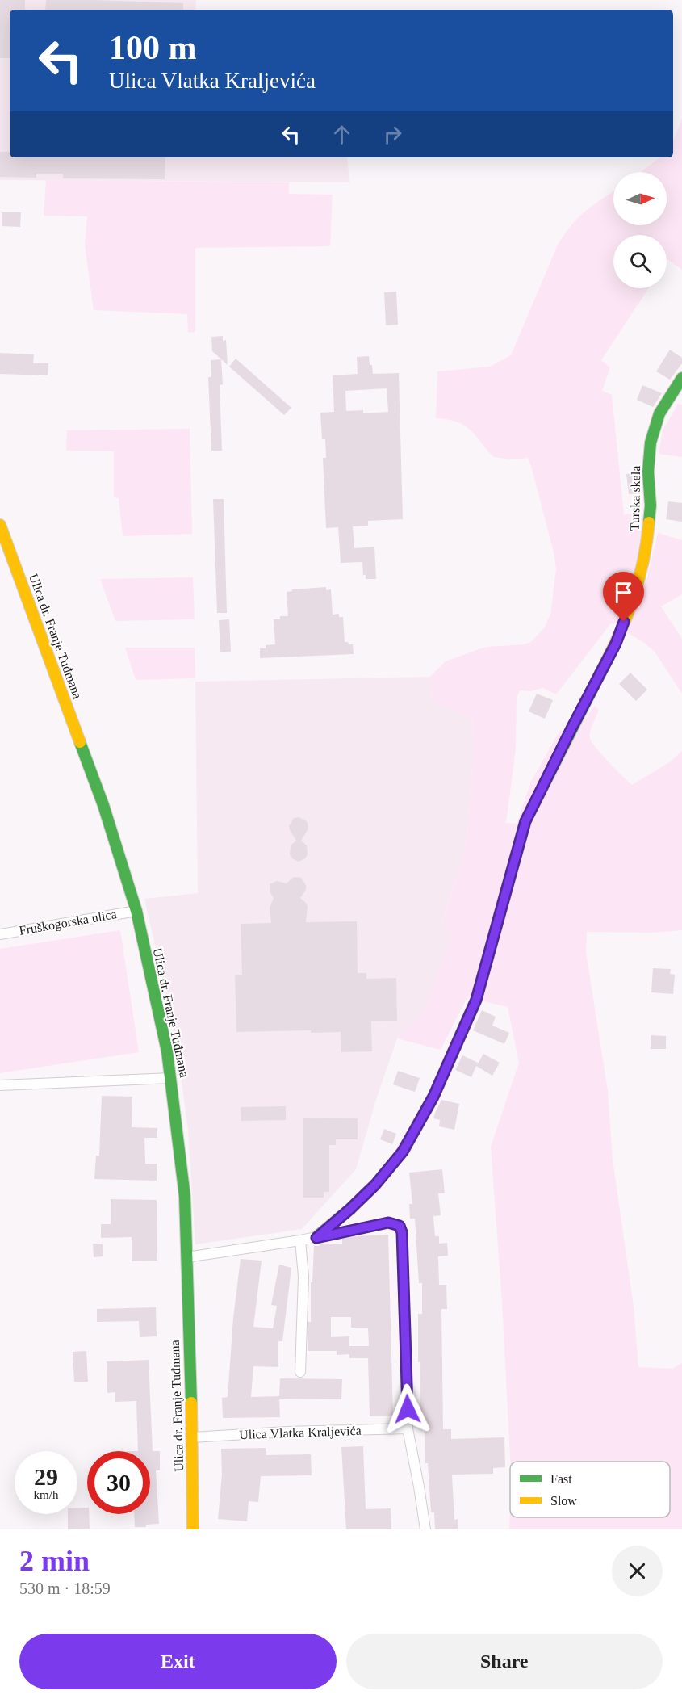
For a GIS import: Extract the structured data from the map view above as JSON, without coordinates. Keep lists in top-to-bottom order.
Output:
{
  "streets": {
    "main road": ["Turska skela", "Ulica dr. Franje Tuđmana"],
    "street": ["Fruškogorska ulica", "Ulica Vlatka Kraljevića"]
  },
  "crossings": [
    ["Ulica dr. Franje Tuđmana", "Fruškogorska ulica"],
    ["Ulica dr. Franje Tuđmana", "Ulica Vlatka Kraljevića"]
  ],
  "legend": ["Fast", "Slow"],
  "north": "right",
  "page": {
    "turn": ["100 m", "Ulica Vlatka Kraljevića"],
    "speed": "29 km/h",
    "limit": "30",
    "heading": ["2 min", "530 m · 18:59"],
    "buttons": ["Exit", "Share"]
  }
}
